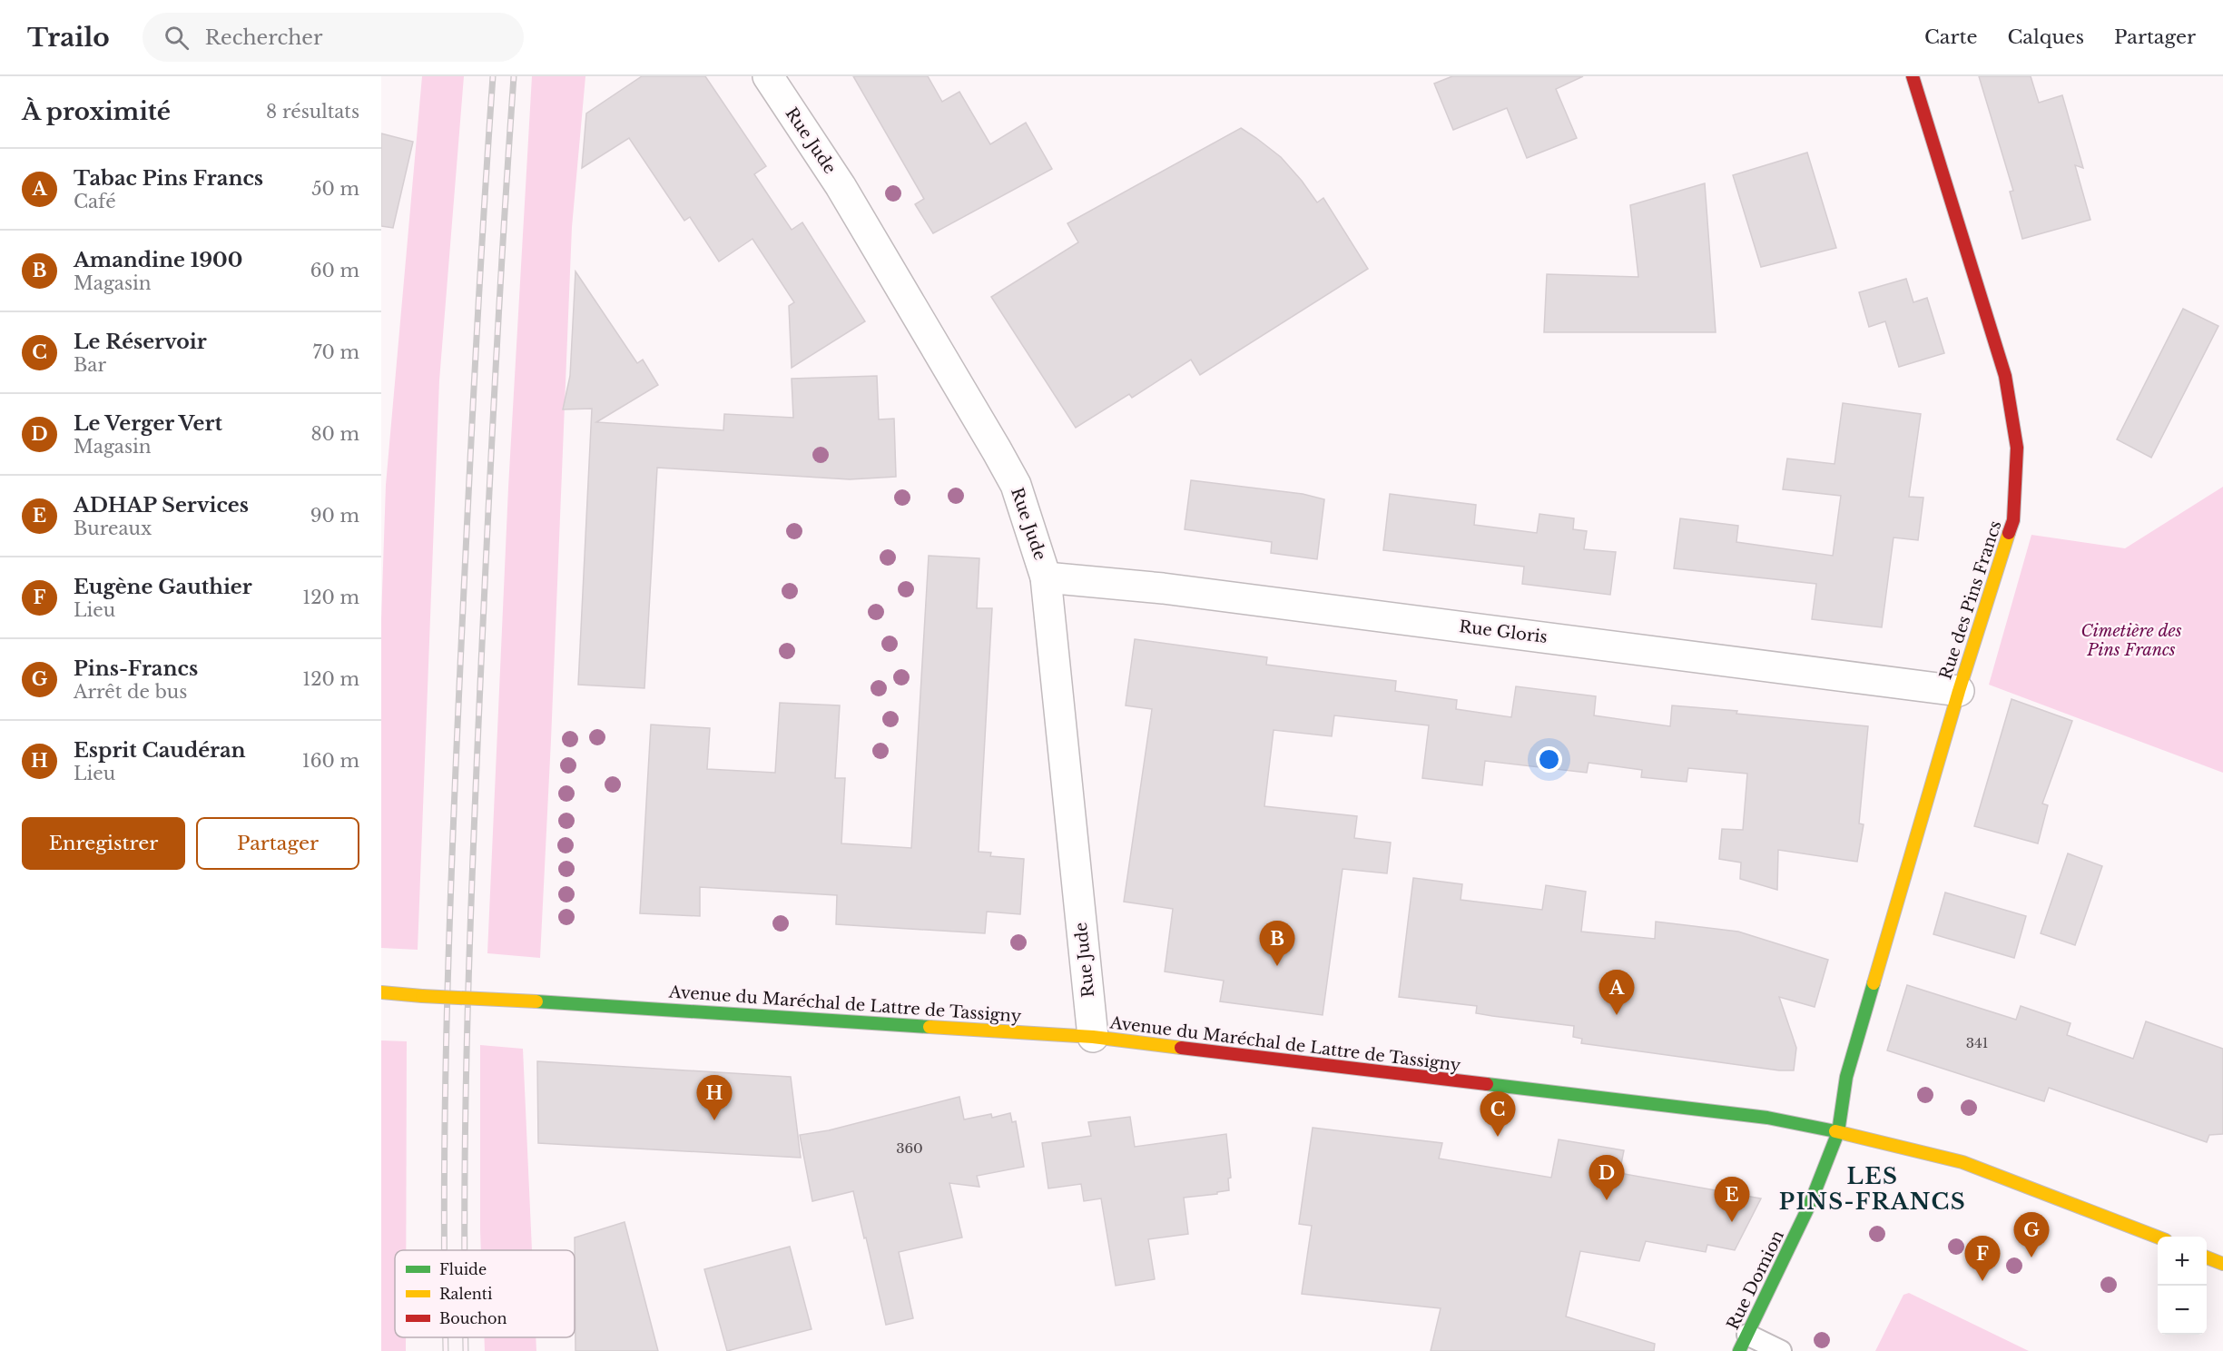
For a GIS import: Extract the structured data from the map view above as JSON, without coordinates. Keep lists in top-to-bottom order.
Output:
{
  "streets": {
    "main road": ["Rue des Pins Francs", "Avenue du Maréchal de Lattre de Tassigny", "Rue Domion"],
    "street": ["Rue Jude", "Rue Gloris"]
  },
  "crossings": [
    ["Rue Jude", "Rue Gloris"],
    ["Rue Jude", "Avenue du Maréchal de Lattre de Tassigny"],
    ["Rue des Pins Francs", "Rue Gloris"],
    ["Rue des Pins Francs", "Avenue du Maréchal de Lattre de Tassigny"],
    ["Rue des Pins Francs", "Rue Domion"],
    ["Avenue du Maréchal de Lattre de Tassigny", "Rue Domion"]
  ],
  "districts": ["LES PINS-FRANCS"],
  "parks": ["Cimetière des Pins Francs"],
  "house_numbers": ["341", "360"],
  "legend": ["Fluide", "Ralenti", "Bouchon"],
  "page": {
    "header": "Trailo",
    "search": "Rechercher",
    "nav": ["Carte", "Calques", "Partager"],
    "heading": ["À proximité", "8 résultats"],
    "list": [
      {
        "mark": "A",
        "name": "Tabac Pins Francs",
        "note": "Café",
        "value": "50 m"
      },
      {
        "mark": "B",
        "name": "Amandine 1900",
        "note": "Magasin",
        "value": "60 m"
      },
      {
        "mark": "C",
        "name": "Le Réservoir",
        "note": "Bar",
        "value": "70 m"
      },
      {
        "mark": "D",
        "name": "Le Verger Vert",
        "note": "Magasin",
        "value": "80 m"
      },
      {
        "mark": "E",
        "name": "ADHAP Services",
        "note": "Bureaux",
        "value": "90 m"
      },
      {
        "mark": "F",
        "name": "Eugène Gauthier",
        "note": "Lieu",
        "value": "120 m"
      },
      {
        "mark": "G",
        "name": "Pins-Francs",
        "note": "Arrêt de bus",
        "value": "120 m"
      },
      {
        "mark": "H",
        "name": "Esprit Caudéran",
        "note": "Lieu",
        "value": "160 m"
      }
    ],
    "buttons": ["Enregistrer", "Partager"],
    "pins": [
      "B",
      "A",
      "H",
      "C",
      "D",
      "E",
      "G",
      "F"
    ],
    "map_buttons": ["+", "−"]
  }
}
